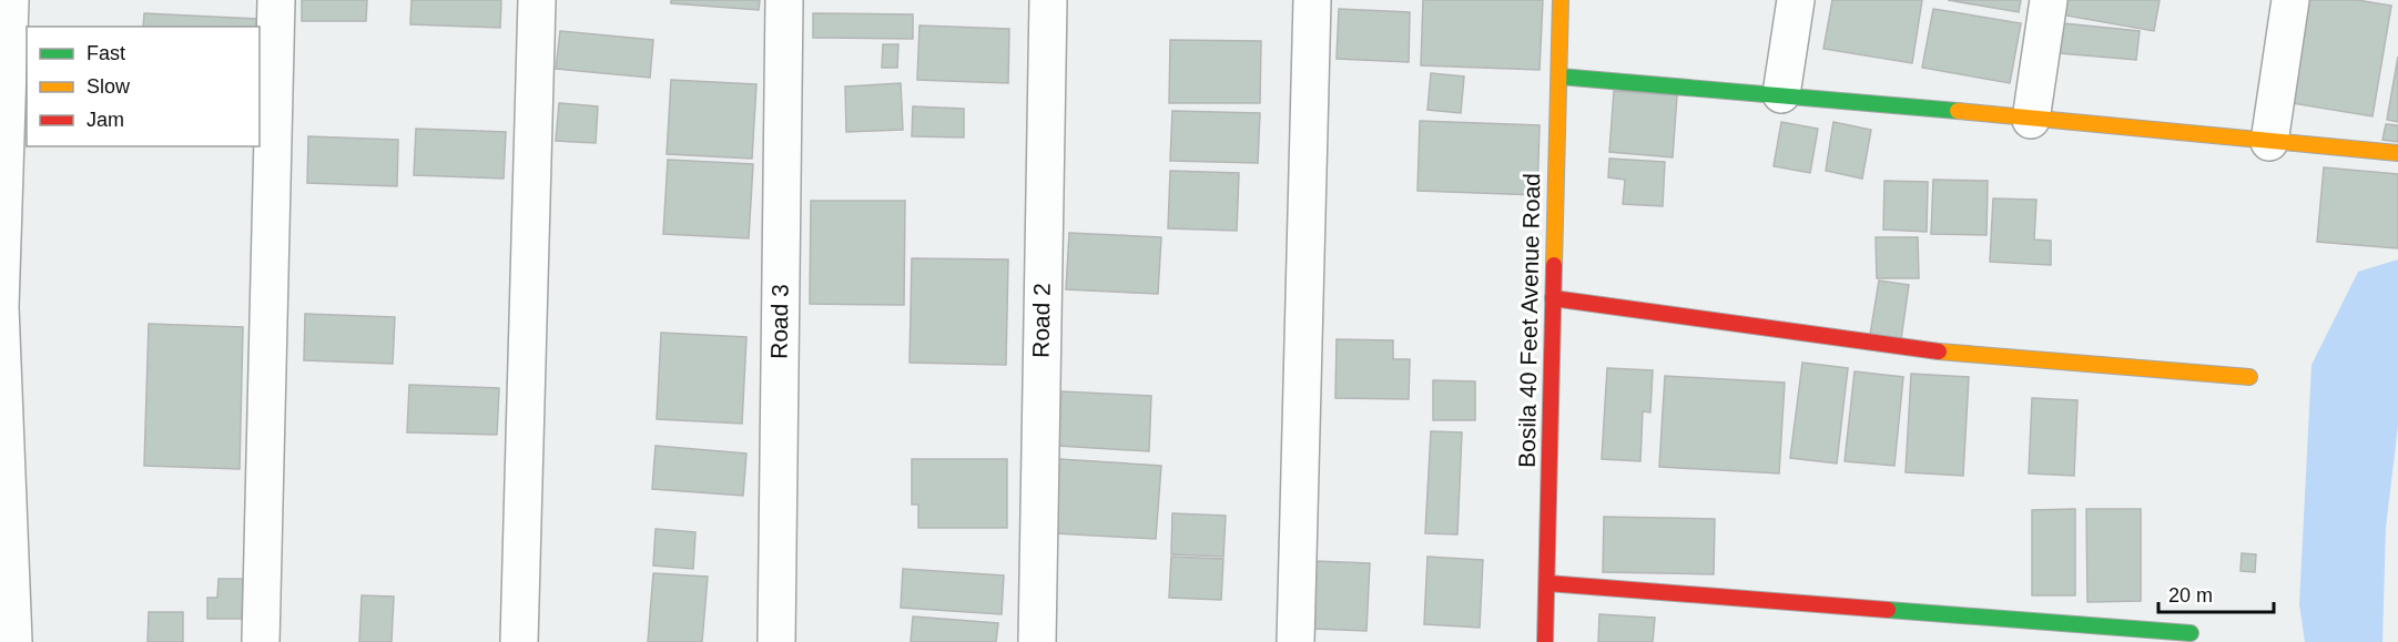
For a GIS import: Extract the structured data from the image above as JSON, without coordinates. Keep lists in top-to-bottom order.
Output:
{
  "streets": {
    "street": ["Road 2", "Bosila 40 Feet Avenue Road", "Road 3"]
  },
  "legend": ["Fast", "Slow", "Jam"],
  "scale_bar": "20 m"
}
